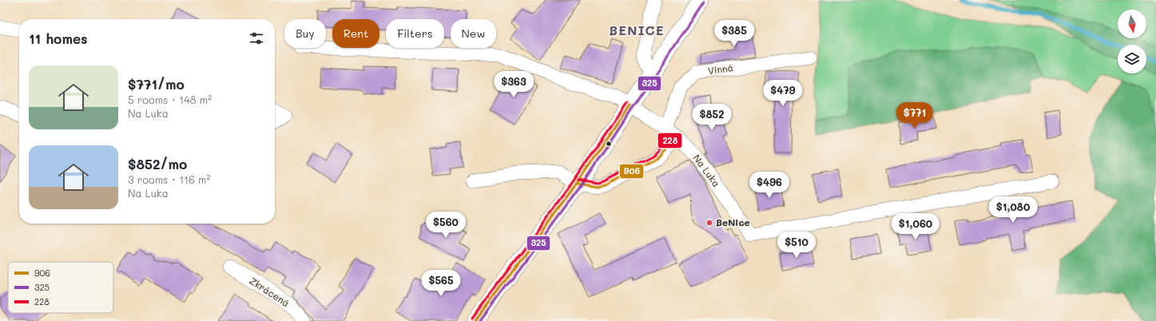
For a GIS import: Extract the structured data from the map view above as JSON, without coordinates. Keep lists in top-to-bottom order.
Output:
{
  "streets": {
    "street": ["Vinná", "Na Luka", "Zkrácená"]
  },
  "crossings": [
    ["Vinná", "Na Luka"]
  ],
  "districts": ["BENICE"],
  "places": ["BeNice"],
  "lines": ["transit line 325", "transit line 228", "transit line 906"],
  "legend": ["906", "325", "228"],
  "north": "bottom",
  "page": {
    "chip": [
      "Buy",
      "Rent",
      "Filters",
      "New"
    ],
    "heading": "11 homes",
    "price": [
      "$385",
      "$363",
      "$479",
      "$771",
      "$852",
      "$496",
      "$1,080",
      "$560",
      "$1,060",
      "$510",
      "$565"
    ],
    "list": [
      {
        "name": "$771/mo",
        "note": "5 rooms · 148 m² · Na Luka"
      },
      {
        "name": "$852/mo",
        "note": "3 rooms · 116 m² · Na Luka"
      }
    ]
  }
}
